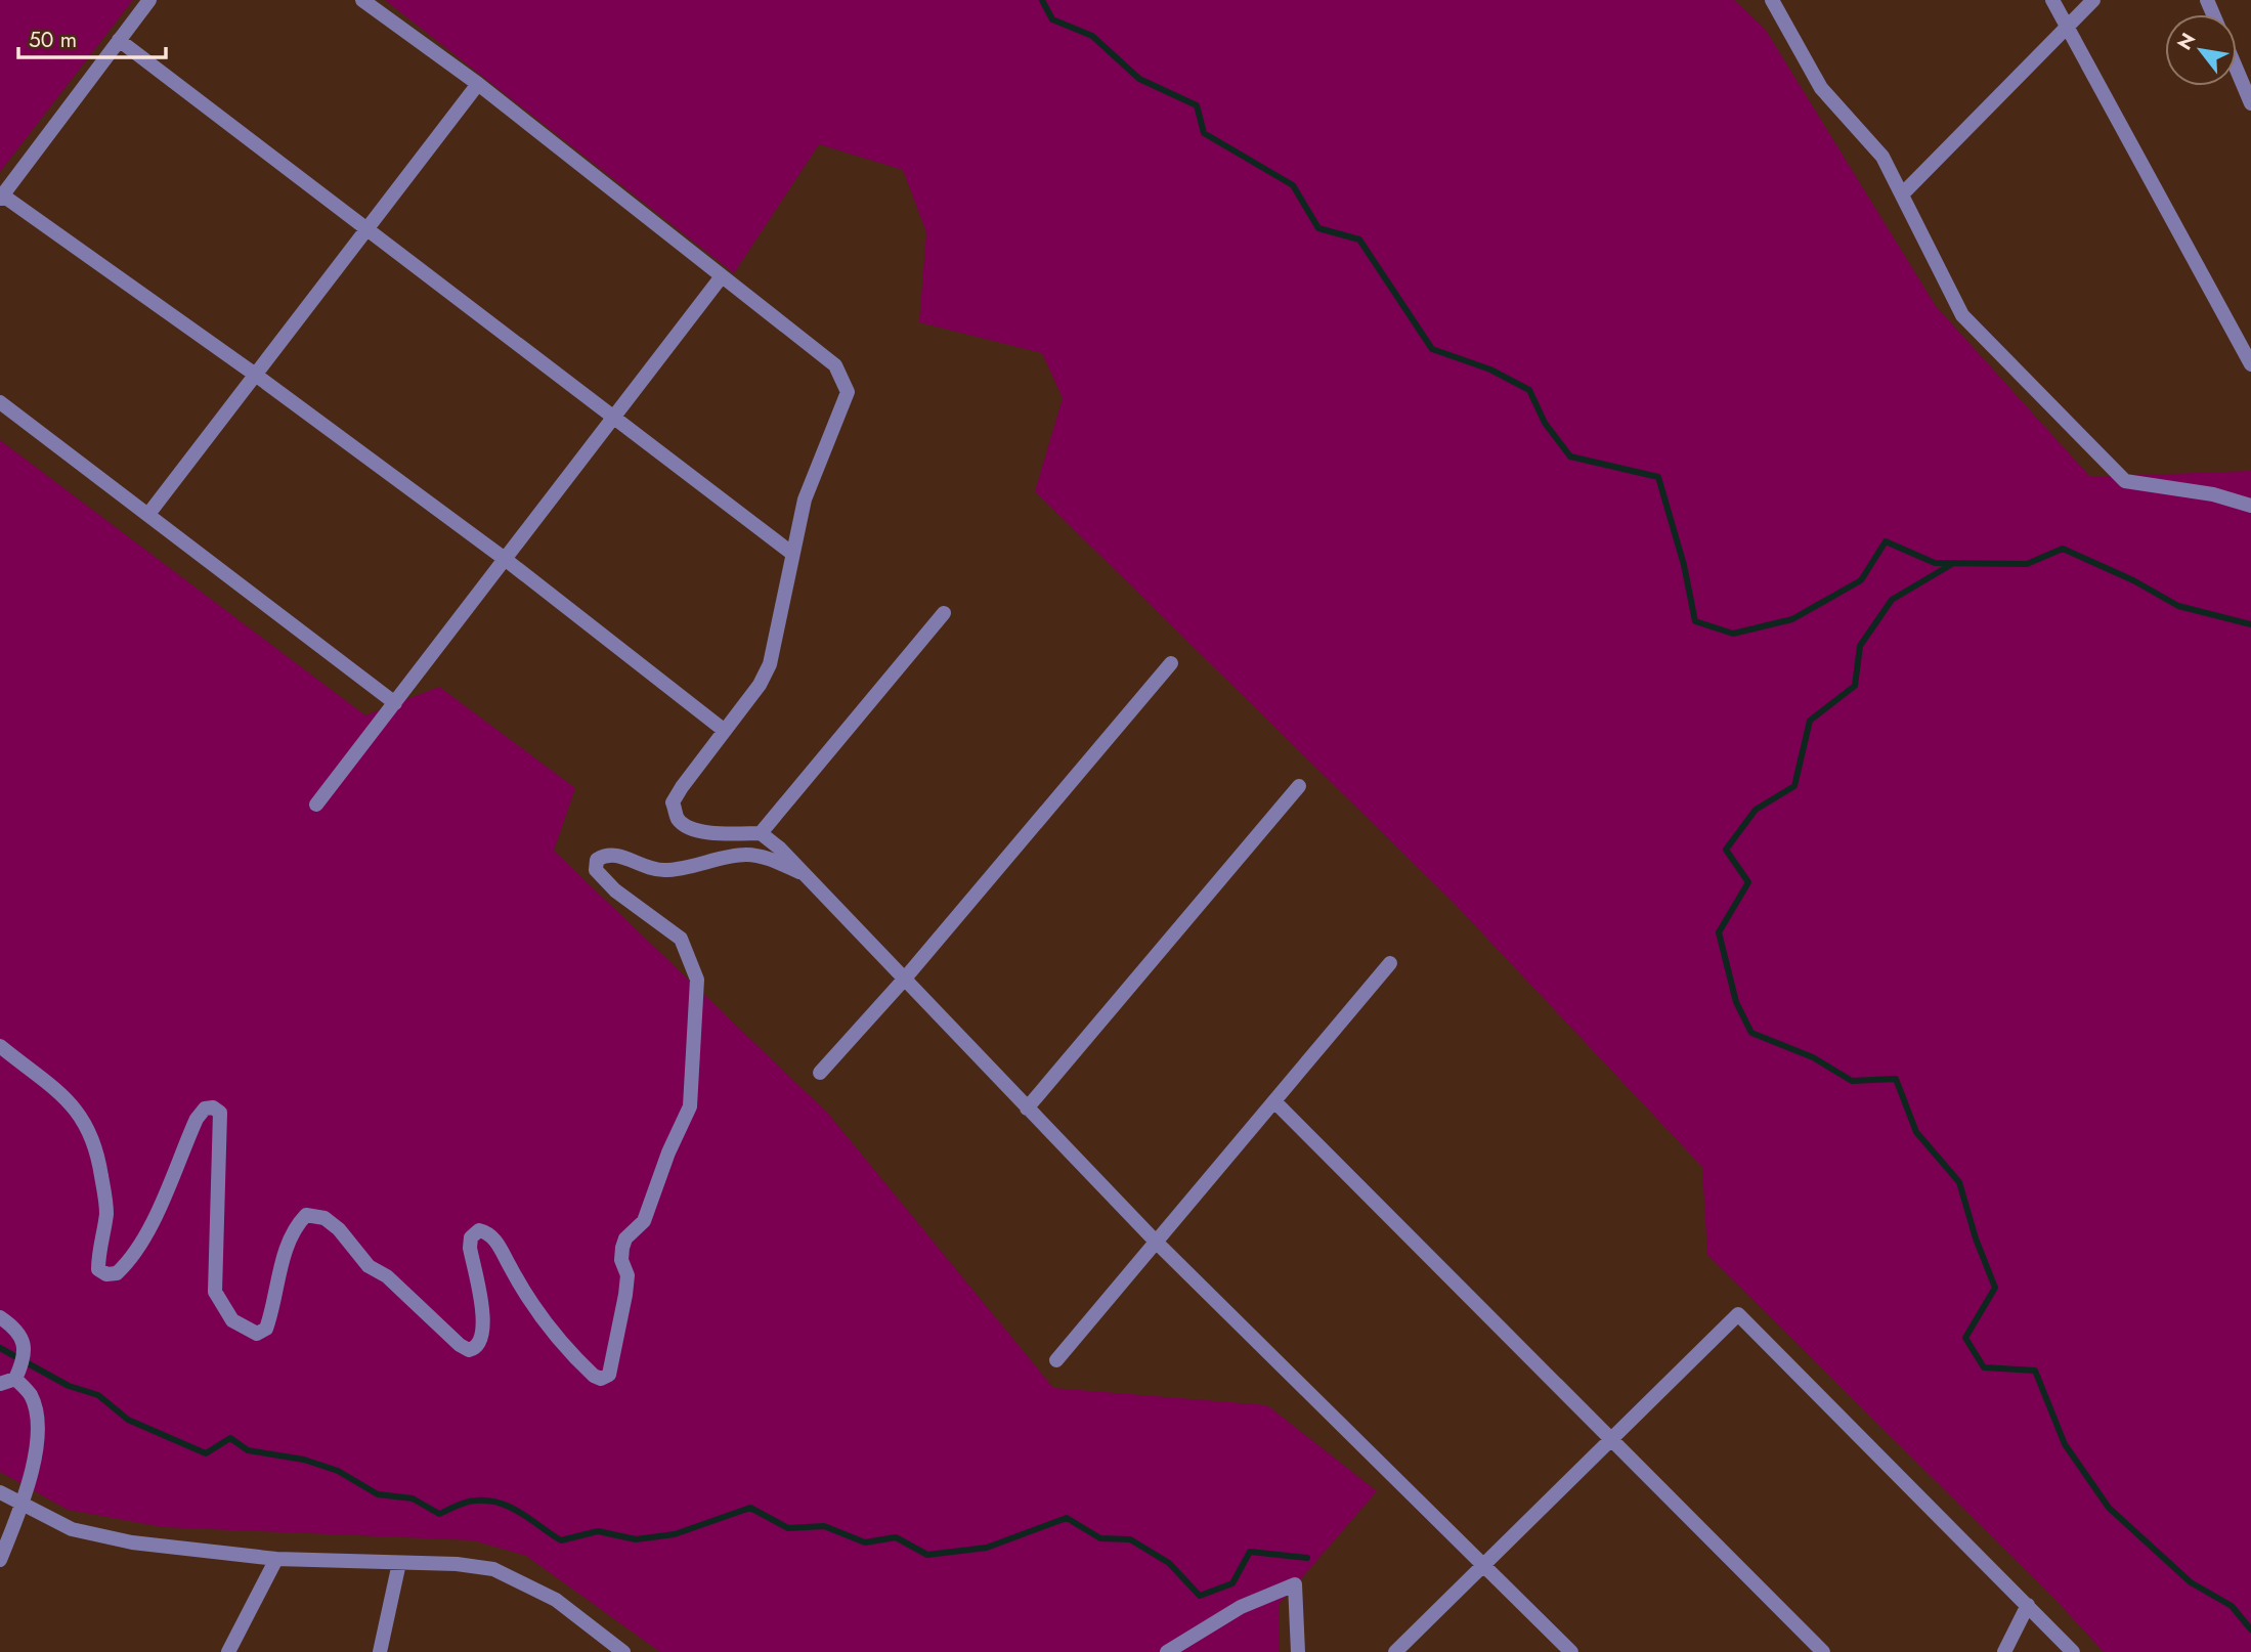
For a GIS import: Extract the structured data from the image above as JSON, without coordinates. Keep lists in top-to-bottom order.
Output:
{
  "scale_bar": "50 m",
  "north": "top left"
}
